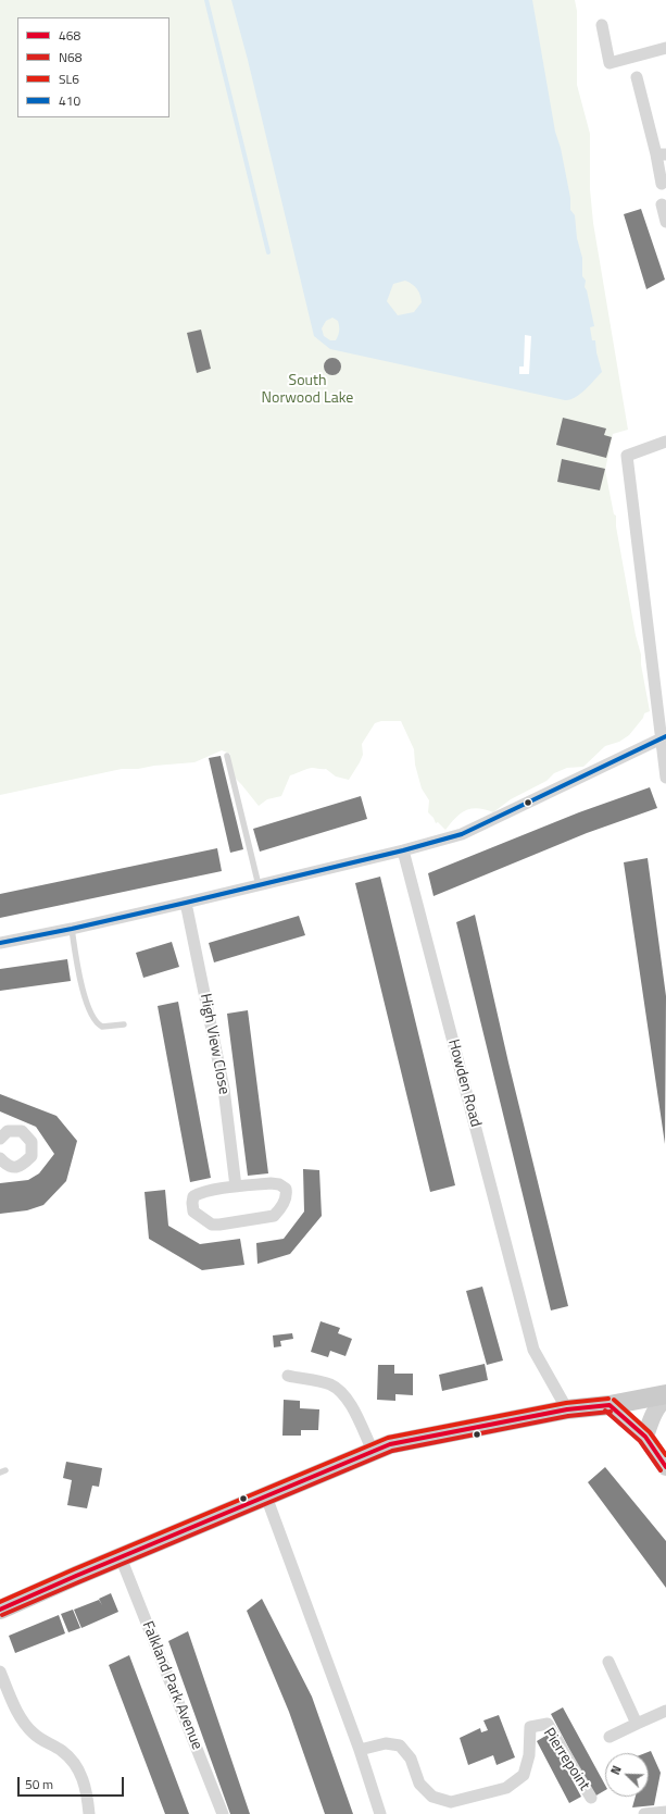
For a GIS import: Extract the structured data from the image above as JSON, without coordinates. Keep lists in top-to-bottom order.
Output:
{
  "streets": {
    "street": [
      "High View Close",
      "Howden Road",
      "Falkland Park Avenue",
      "Pierrepoint"
    ]
  },
  "parks": ["South Norwood Lake"],
  "lines": [
    "transit line 410",
    "transit line SL6",
    "transit line 468",
    "transit line N68"
  ],
  "legend": [
    "468",
    "N68",
    "SL6",
    "410"
  ],
  "scale_bar": "50 m",
  "north": "top left"
}
